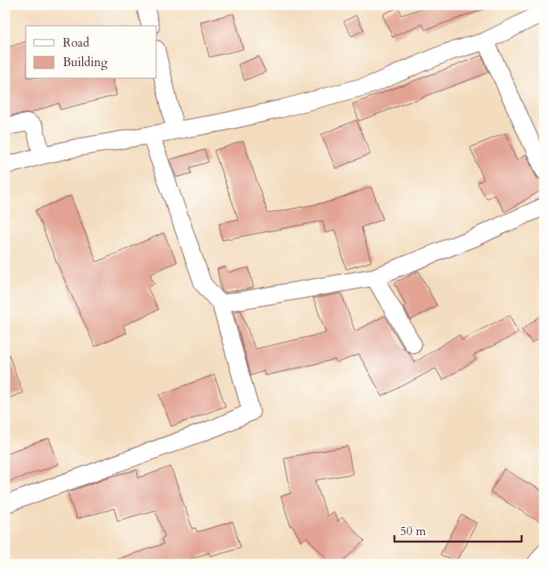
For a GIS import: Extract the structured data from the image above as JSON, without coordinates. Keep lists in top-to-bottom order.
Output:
{
  "legend": ["Road", "Building"],
  "scale_bar": "50 m"
}
